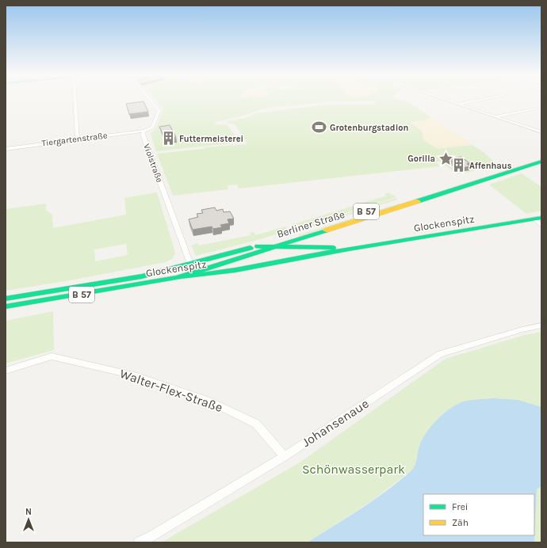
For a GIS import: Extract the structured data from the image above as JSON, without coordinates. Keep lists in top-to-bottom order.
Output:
{
  "streets": {
    "main road": ["B 57", "Glockenspitz", "Berliner Straße"],
    "street": [
      "Tiergartenstraße",
      "Violstraße",
      "Walter-Flex-Straße",
      "Johansenaue"
    ]
  },
  "crossings": [
    ["Tiergartenstraße", "Violstraße"],
    ["Violstraße", "Glockenspitz"],
    ["Violstraße", "Berliner Straße"],
    ["Glockenspitz", "Berliner Straße"],
    ["Walter-Flex-Straße", "Johansenaue"]
  ],
  "parks": ["Schönwasserpark"],
  "places": {
    "sports": ["Grotenburgstadion"],
    "building": ["Futtermeisterei", "Affenhaus"],
    "place": ["Gorilla"]
  },
  "legend": ["Frei", "Zäh"],
  "north": "top"
}
